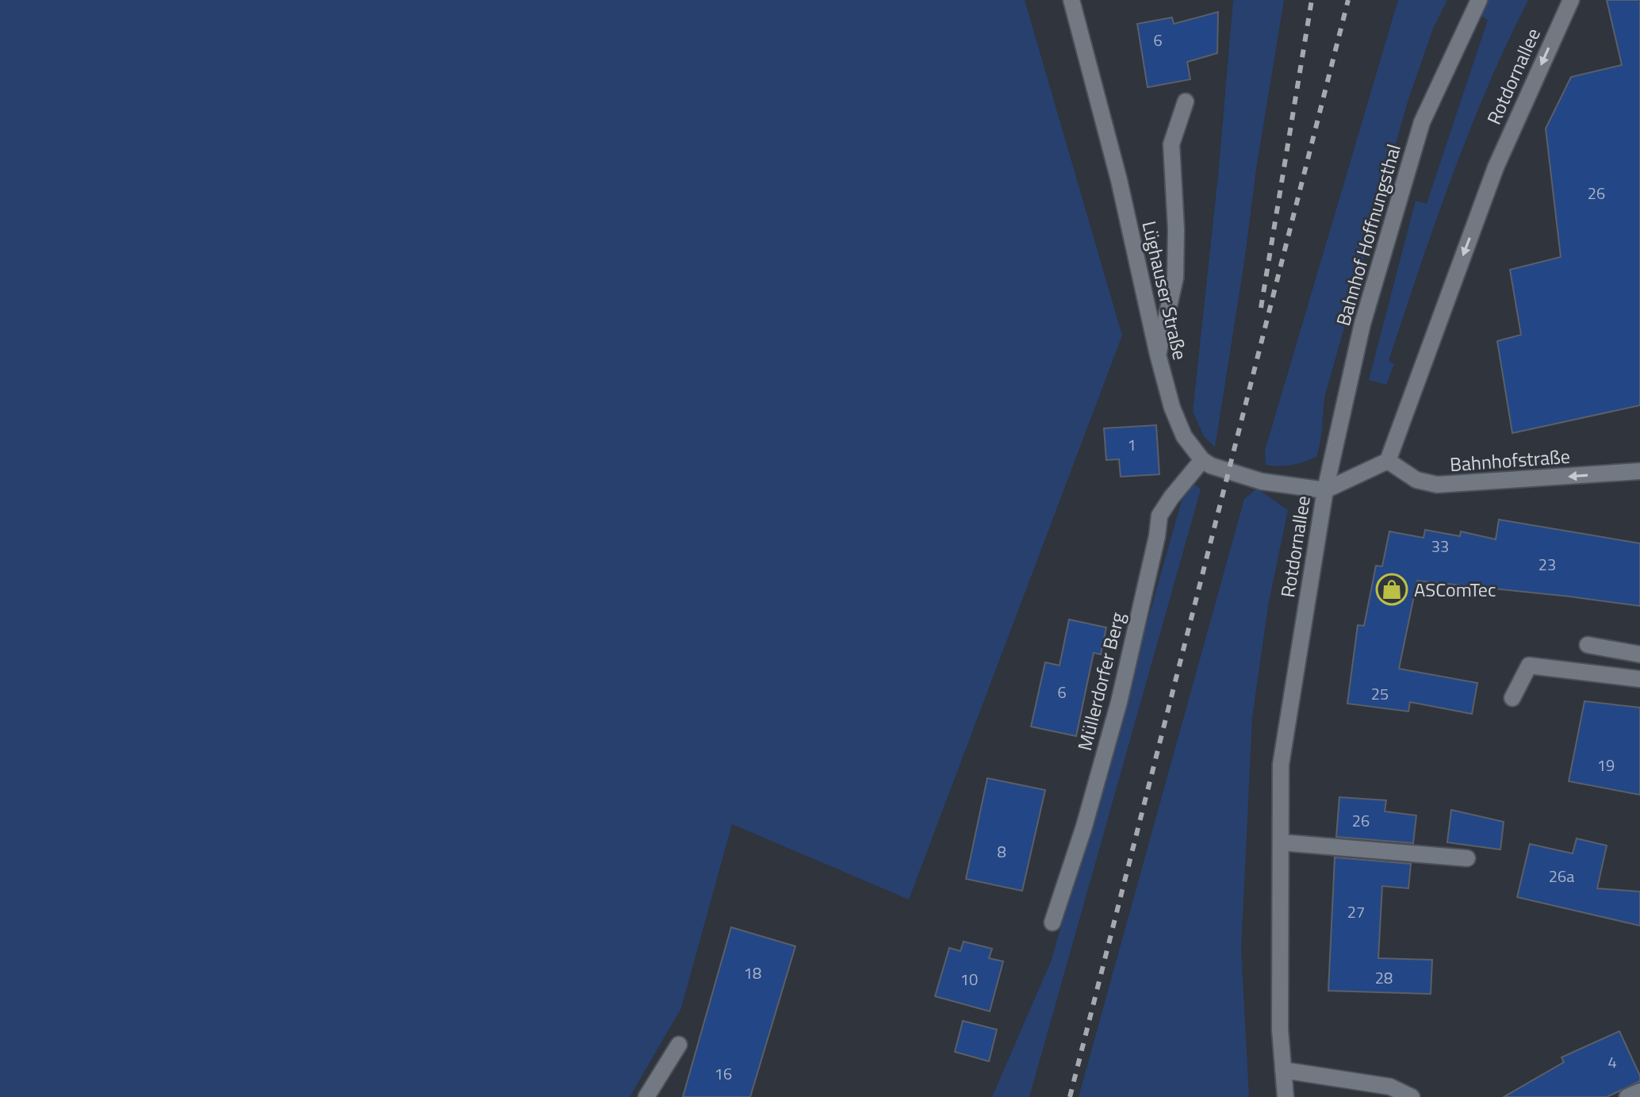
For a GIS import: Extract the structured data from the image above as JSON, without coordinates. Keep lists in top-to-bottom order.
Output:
{
  "streets": {
    "street": [
      "Rotdornallee",
      "Bahnhof Hoffnungsthal",
      "Lüghauser Straße",
      "Bahnhofstraße",
      "Müllerdorfer Berg"
    ]
  },
  "crossings": [
    ["Rotdornallee", "Bahnhof Hoffnungsthal"],
    ["Rotdornallee", "Bahnhofstraße"],
    ["Lüghauser Straße", "Müllerdorfer Berg"]
  ],
  "one_way": ["Rotdornallee", "Bahnhofstraße"],
  "places": {
    "shop": ["ASComTec"]
  },
  "house_numbers": [
    "6",
    "26",
    "1",
    "33",
    "23",
    "6",
    "25",
    "19",
    "26",
    "8",
    "26a",
    "27",
    "18",
    "28",
    "10",
    "4",
    "16"
  ]
}
